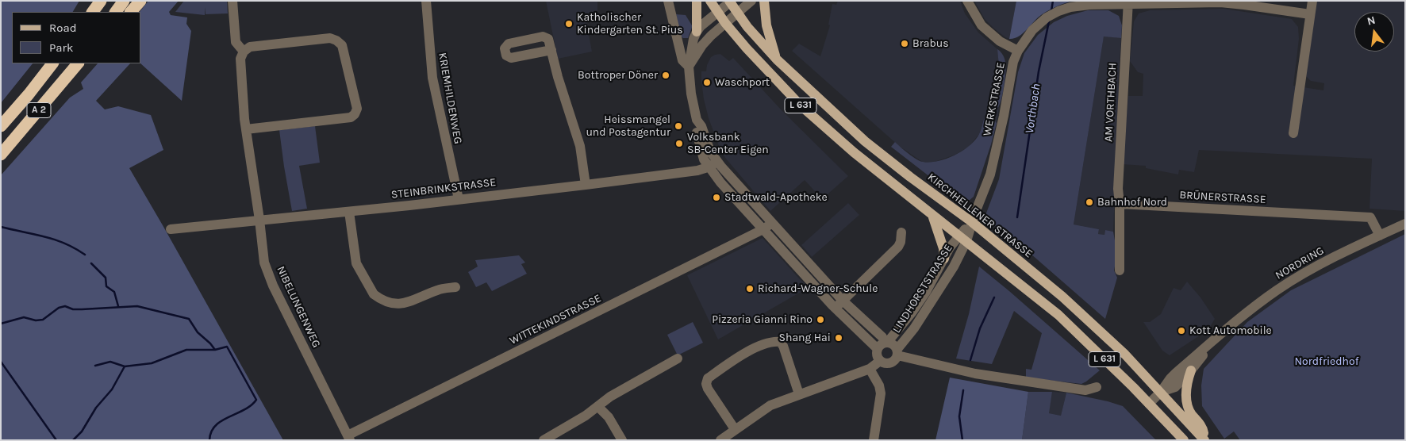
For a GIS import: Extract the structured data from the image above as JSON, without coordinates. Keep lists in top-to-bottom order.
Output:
{
  "streets": {
    "highway": ["A 2"],
    "main road": ["L 631", "KIRCHHELLENER STRASSE"],
    "street": [
      "KRIEMHILDENWEG",
      "WERKSTRASSE",
      "AM VORTHBACH",
      "STEINBRINKSTRASSE",
      "BRÜNERSTRASSE",
      "NORDRING",
      "LINDHORSTSTRASSE",
      "NIBELUNGENWEG",
      "WITTEKINDSTRASSE"
    ]
  },
  "crossings": [
    ["KRIEMHILDENWEG", "STEINBRINKSTRASSE"],
    ["WERKSTRASSE", "AM VORTHBACH"],
    ["WERKSTRASSE", "KIRCHHELLENER STRASSE"],
    ["WERKSTRASSE", "LINDHORSTSTRASSE"],
    ["AM VORTHBACH", "BRÜNERSTRASSE"],
    ["L 631", "NORDRING"],
    ["L 631", "LINDHORSTSTRASSE"],
    ["STEINBRINKSTRASSE", "NIBELUNGENWEG"],
    ["BRÜNERSTRASSE", "NORDRING"],
    ["KIRCHHELLENER STRASSE", "NORDRING"],
    ["KIRCHHELLENER STRASSE", "LINDHORSTSTRASSE"],
    ["NIBELUNGENWEG", "WITTEKINDSTRASSE"]
  ],
  "water": ["Vorthbach"],
  "parks": ["Nordfriedhof"],
  "places": [
    "Katholischer Kindergarten St. Pius",
    "Brabus",
    "Bottroper Döner",
    "Waschport",
    "Heissmangel und Postagentur",
    "Volksbank SB-Center Eigen",
    "Stadtwald-Apotheke",
    "Bahnhof Nord",
    "Richard-Wagner-Schule",
    "Pizzeria Gianni Rino",
    "Kott Automobile",
    "Shang Hai"
  ],
  "legend": ["Road", "Park"],
  "north": "top"
}
